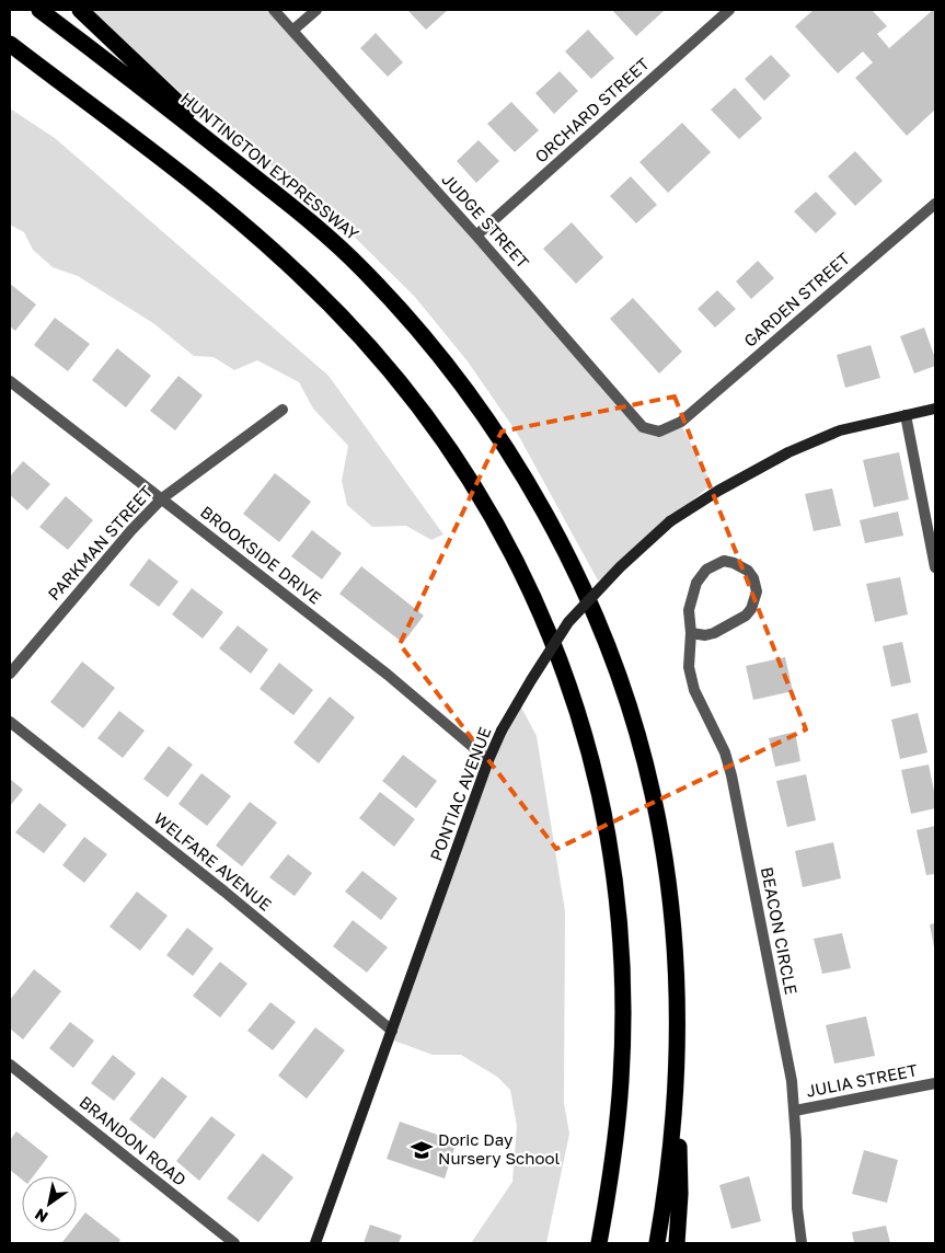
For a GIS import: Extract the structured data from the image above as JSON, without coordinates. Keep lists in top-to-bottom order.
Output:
{
  "streets": {
    "highway": ["HUNTINGTON EXPRESSWAY"],
    "main road": ["PONTIAC AVENUE"],
    "street": [
      "ORCHARD STREET",
      "JUDGE STREET",
      "GARDEN STREET",
      "PARKMAN STREET",
      "BROOKSIDE DRIVE",
      "WELFARE AVENUE",
      "BEACON CIRCLE",
      "JULIA STREET",
      "BRANDON ROAD"
    ]
  },
  "crossings": [
    ["ORCHARD STREET", "JUDGE STREET"],
    ["JUDGE STREET", "GARDEN STREET"],
    ["PARKMAN STREET", "BROOKSIDE DRIVE"],
    ["BROOKSIDE DRIVE", "PONTIAC AVENUE"],
    ["PONTIAC AVENUE", "WELFARE AVENUE"],
    ["BEACON CIRCLE", "JULIA STREET"]
  ],
  "places": {
    "school or university": ["Doric Day Nursery School"]
  },
  "north": "bottom left"
}
